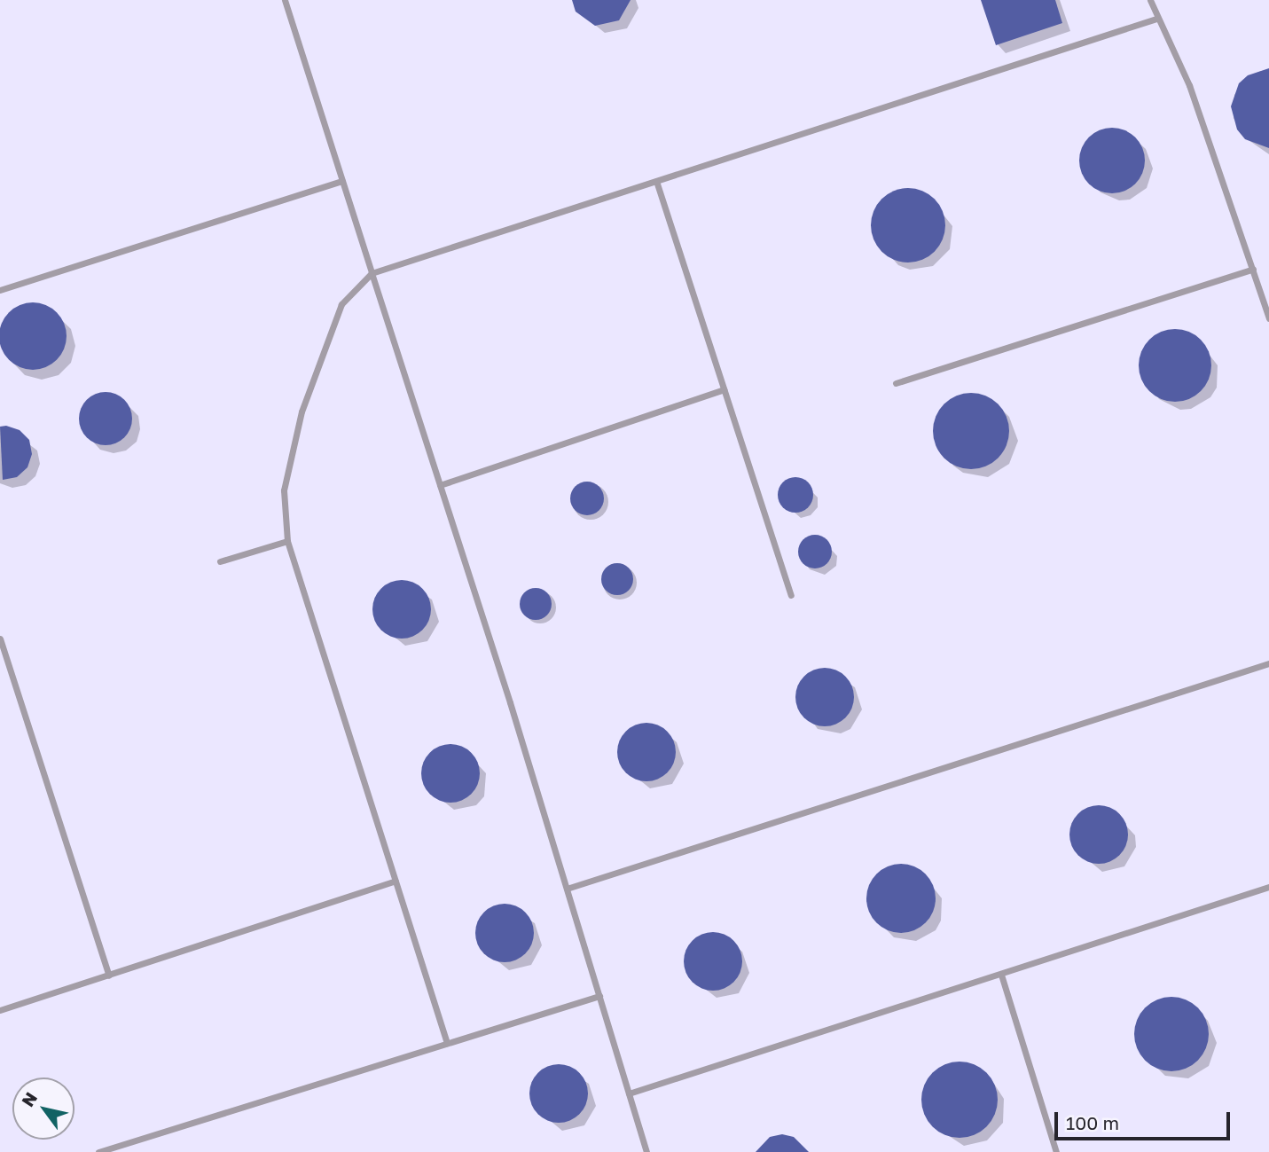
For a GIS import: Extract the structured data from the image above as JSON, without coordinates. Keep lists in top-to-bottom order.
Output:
{
  "scale_bar": "100 m",
  "north": "top left"
}
